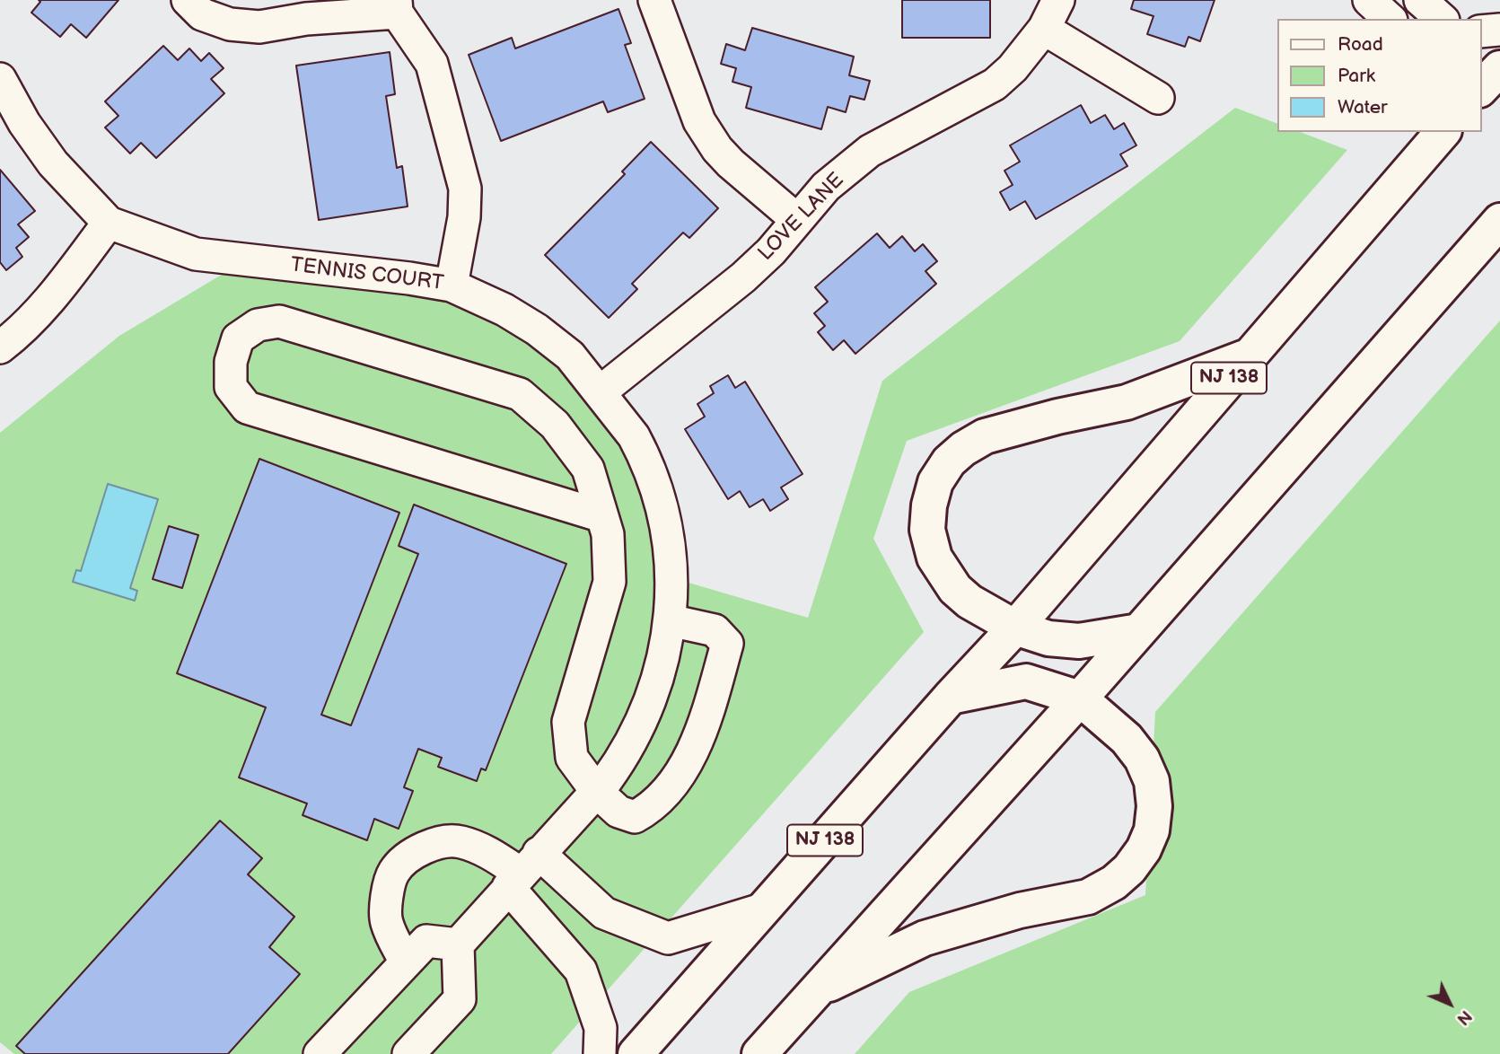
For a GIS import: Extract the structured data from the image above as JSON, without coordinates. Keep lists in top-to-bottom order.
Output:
{
  "streets": {
    "highway": ["NJ 138"],
    "street": ["LOVE LANE", "TENNIS COURT"]
  },
  "crossings": [
    ["LOVE LANE", "TENNIS COURT"]
  ],
  "legend": ["Road", "Park", "Water"],
  "north": "bottom right"
}
